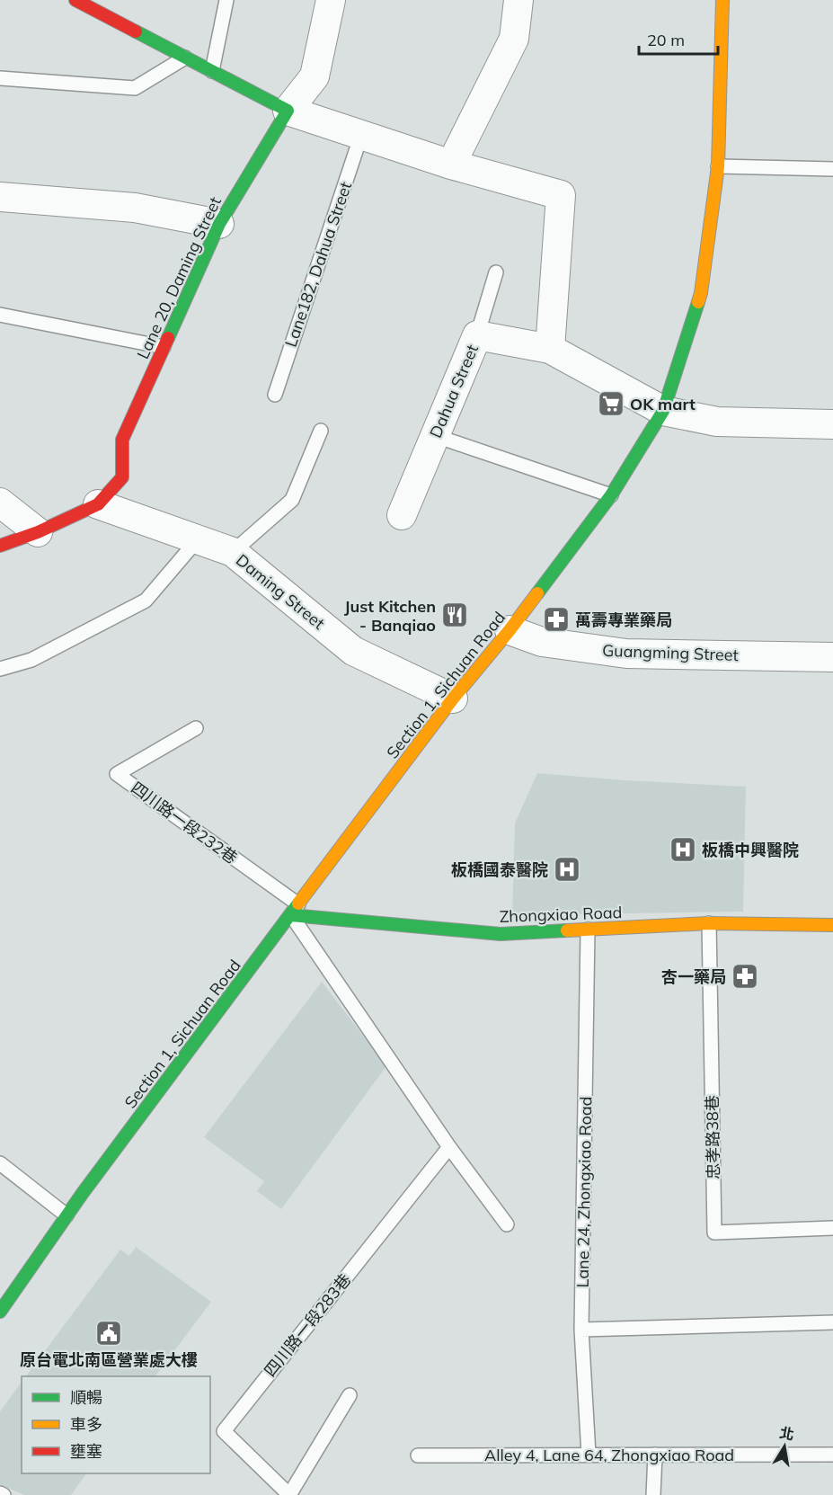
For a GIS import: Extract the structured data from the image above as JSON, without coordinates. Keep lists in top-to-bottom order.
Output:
{
  "streets": {
    "main road": ["Lane 20, Daming Street", "Section 1, Sichuan Road", "Zhongxiao Road"],
    "street": ["Dahua Street", "Daming Street", "Guangming Street"],
    "lane": [
      "Lane182, Dahua Street",
      "四川路一段232巷",
      "忠孝路38巷",
      "Lane 24, Zhongxiao Road",
      "四川路一段283巷",
      "Alley 4, Lane 64, Zhongxiao Road"
    ]
  },
  "crossings": [
    ["Lane 20, Daming Street", "Daming Street"],
    ["Dahua Street", "Section 1, Sichuan Road"],
    ["Daming Street", "Section 1, Sichuan Road"],
    ["Guangming Street", "Section 1, Sichuan Road"],
    ["Section 1, Sichuan Road", "四川路一段232巷"],
    ["Section 1, Sichuan Road", "Zhongxiao Road"],
    ["四川路一段232巷", "Zhongxiao Road"],
    ["Zhongxiao Road", "忠孝路38巷"],
    ["Zhongxiao Road", "Lane 24, Zhongxiao Road"],
    ["Lane 24, Zhongxiao Road", "Alley 4, Lane 64, Zhongxiao Road"]
  ],
  "places": {
    "supermarket": ["OK mart"],
    "restaurant": ["Just Kitchen - Banqiao"],
    "pharmacy": ["萬壽專業藥局", "杏一藥局"],
    "hospital": ["板橋中興醫院", "板橋國泰醫院"],
    "public building": ["原台電北南區營業處大樓"]
  },
  "legend": ["順暢", "車多", "壅塞"],
  "scale_bar": "20 m",
  "north": "top"
}
